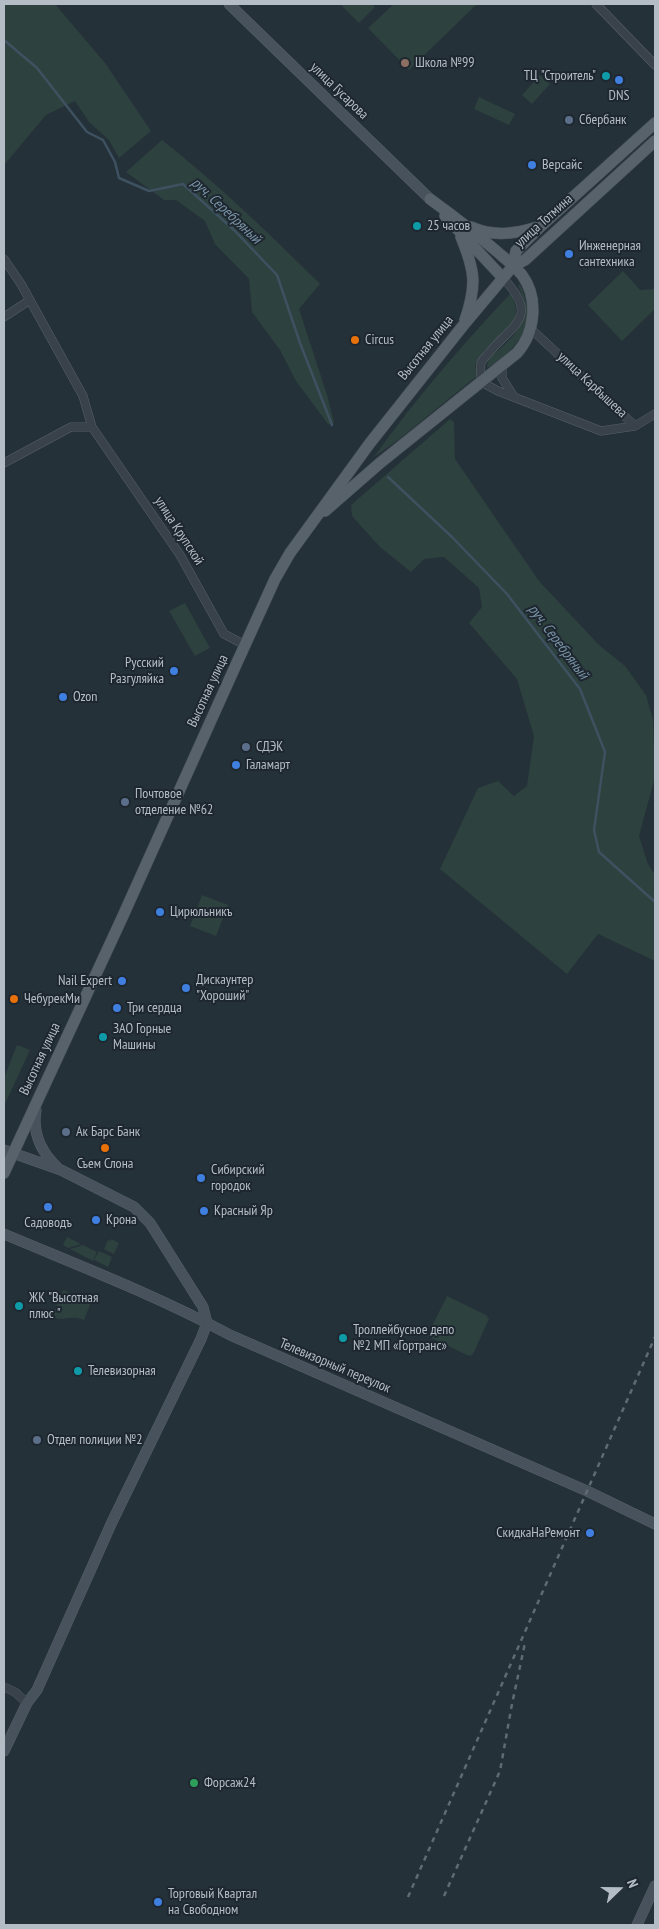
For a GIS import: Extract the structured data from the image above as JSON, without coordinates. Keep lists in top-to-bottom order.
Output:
{
  "streets": {
    "main road": ["улица Тотмина", "Высотная улица"],
    "street": [
      "улица Гусарова",
      "улица Карбышева",
      "улица Крупской",
      "Телевизорный переулок"
    ]
  },
  "crossings": [
    ["улица Тотмина", "Высотная улица"],
    ["Высотная улица", "улица Крупской"]
  ],
  "water": ["руч. Серебряный"],
  "places": [
    "Школа №99",
    "ТЦ \"Строитель\"",
    "DNS",
    "Сбербанк",
    "Версайс",
    "25 часов",
    "Инженерная сантехника",
    "Circus",
    "Русский Разгуляйка",
    "Ozon",
    "СДЭК",
    "Галамарт",
    "Почтовое отделение №62",
    "Цирюльникъ",
    "Nail Expert",
    "Дискаунтер \"Хороший\"",
    "ЧебурекМи",
    "Три сердца",
    "ЗАО Горные Машины",
    "Ак Барс Банк",
    "Съем Слона",
    "Сибирский городок",
    "Садоводъ",
    "Красный Яр",
    "Крона",
    "ЖК \"Высотная плюс \"",
    "Троллейбусное депо №2 МП «Гортранс»",
    "Телевизорная",
    "Отдел полиции №2",
    "СкидкаНаРемонт",
    "Форсаж24",
    "Торговый Квартал на Свободном"
  ],
  "north": "right"
}
